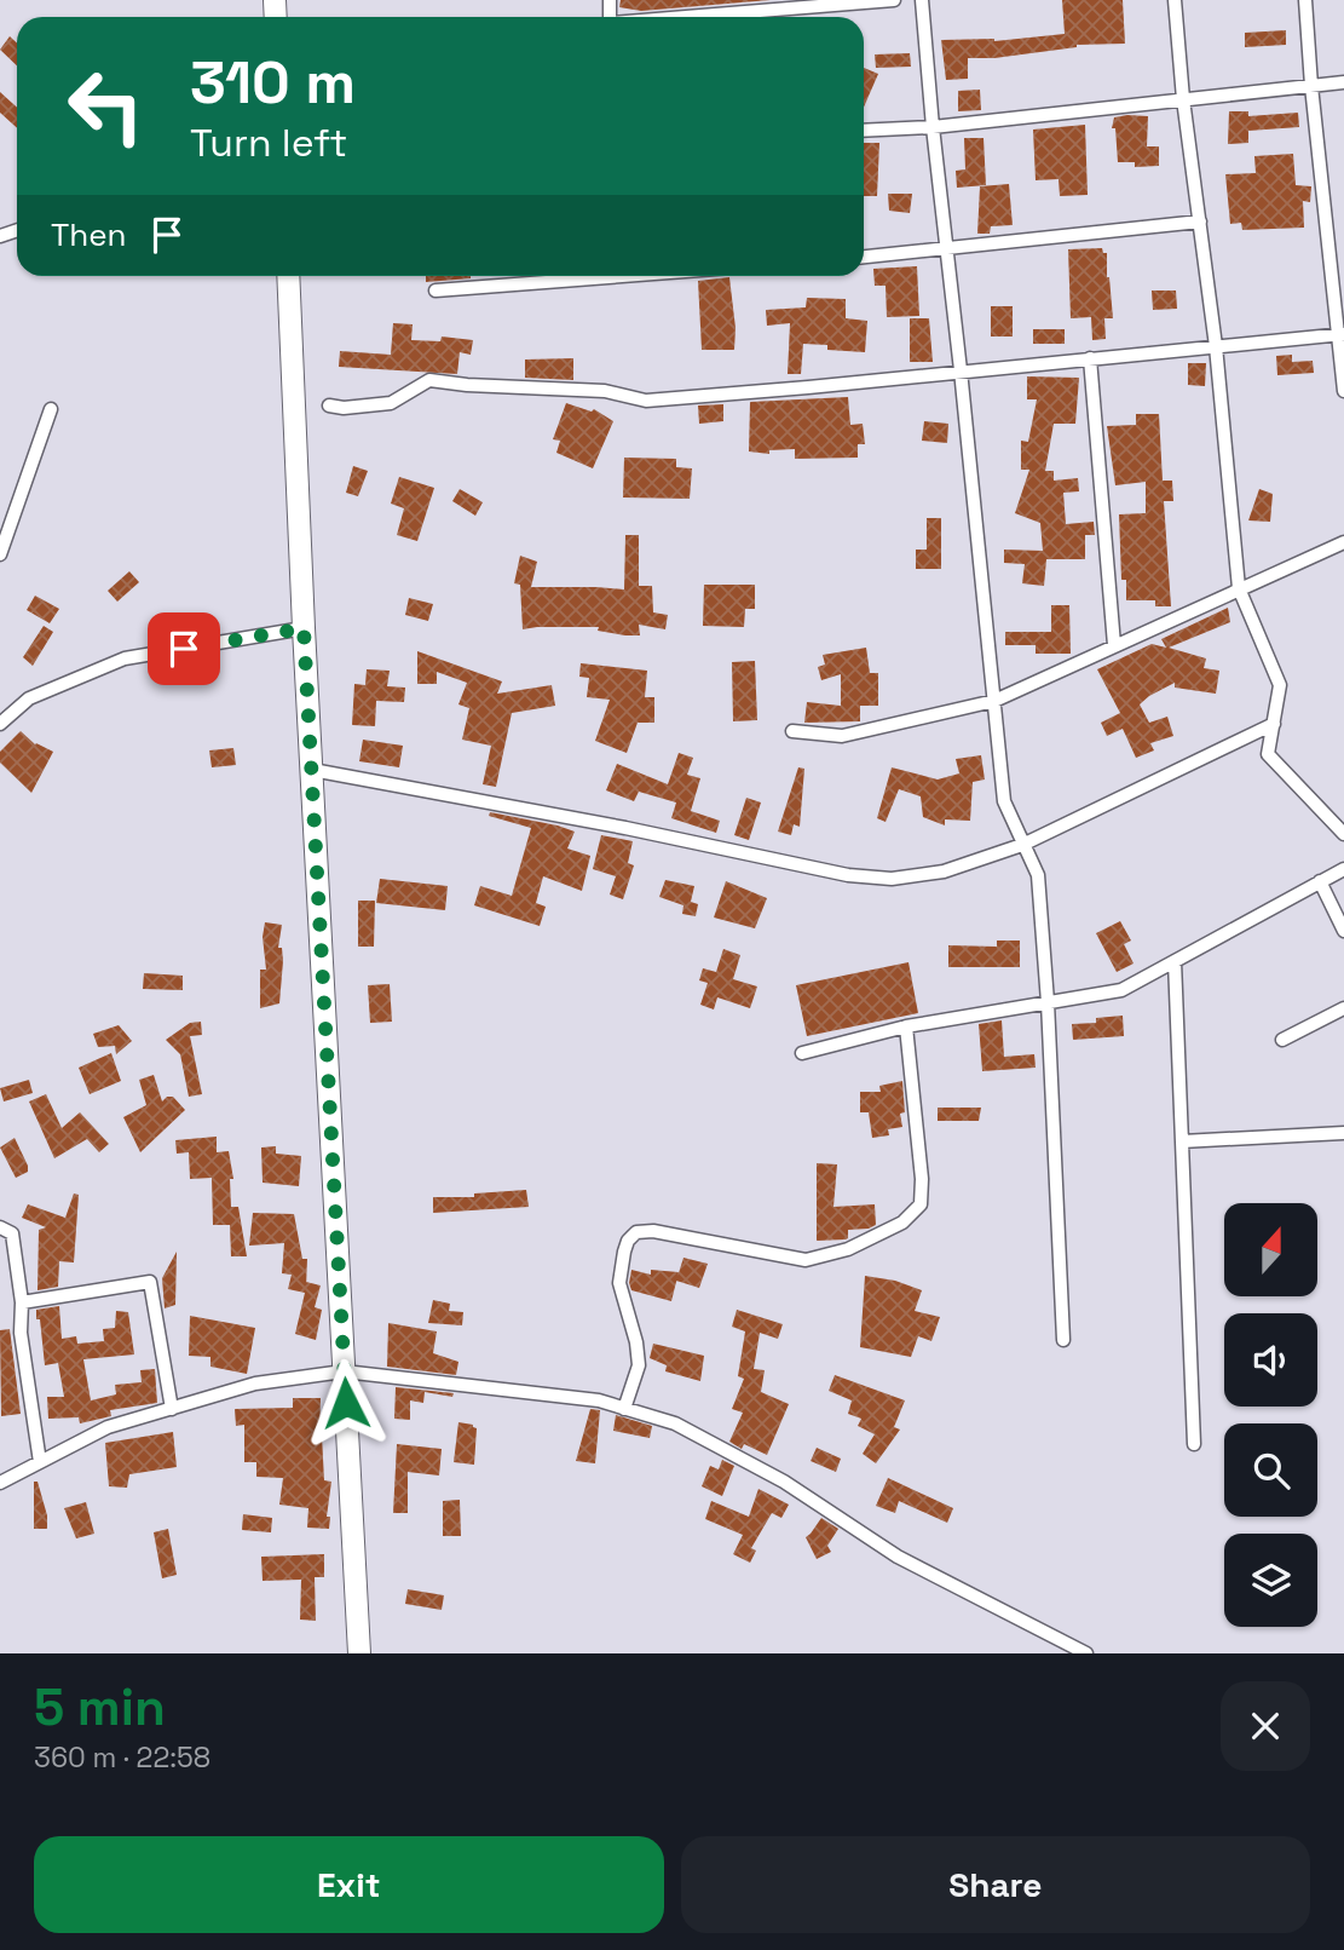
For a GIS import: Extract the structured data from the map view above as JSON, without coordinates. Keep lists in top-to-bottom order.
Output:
{
  "north": "top",
  "page": {
    "turn": ["310 m", "Turn left"],
    "then": "Then",
    "heading": ["5 min", "360 m · 22:58"],
    "buttons": ["Exit", "Share"]
  }
}
